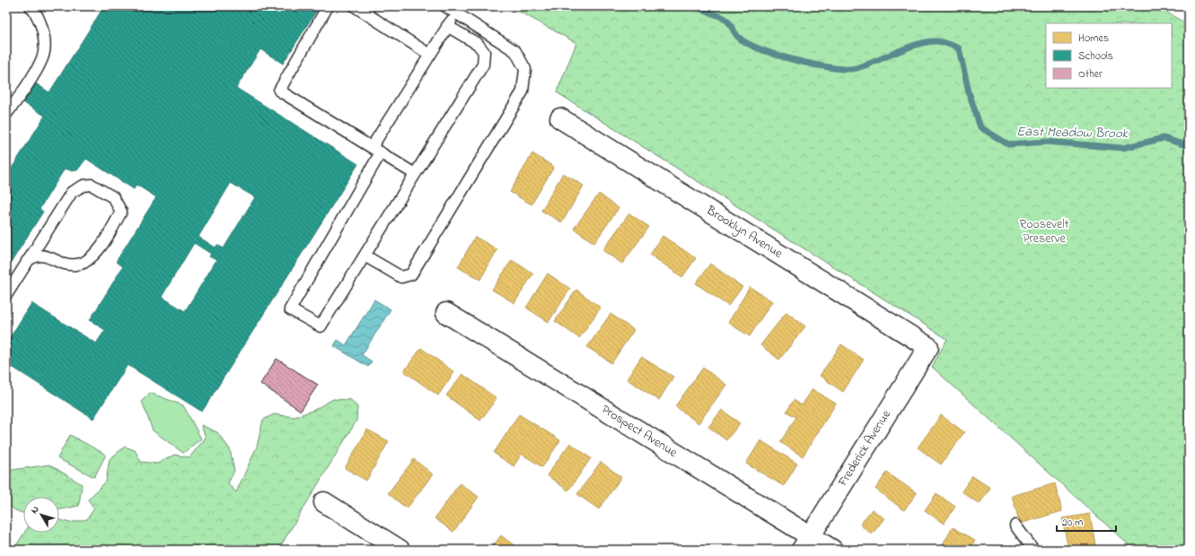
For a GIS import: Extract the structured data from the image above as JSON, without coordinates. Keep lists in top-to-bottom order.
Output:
{
  "streets": {
    "street": ["Brooklyn Avenue", "Prospect Avenue", "Frederick Avenue"]
  },
  "crossings": [
    ["Brooklyn Avenue", "Frederick Avenue"],
    ["Prospect Avenue", "Frederick Avenue"]
  ],
  "water": ["East Meadow Brook"],
  "parks": ["Roosevelt Preserve"],
  "legend": ["Homes", "Schools", "Other"],
  "scale_bar": "20 m",
  "north": "top left"
}
